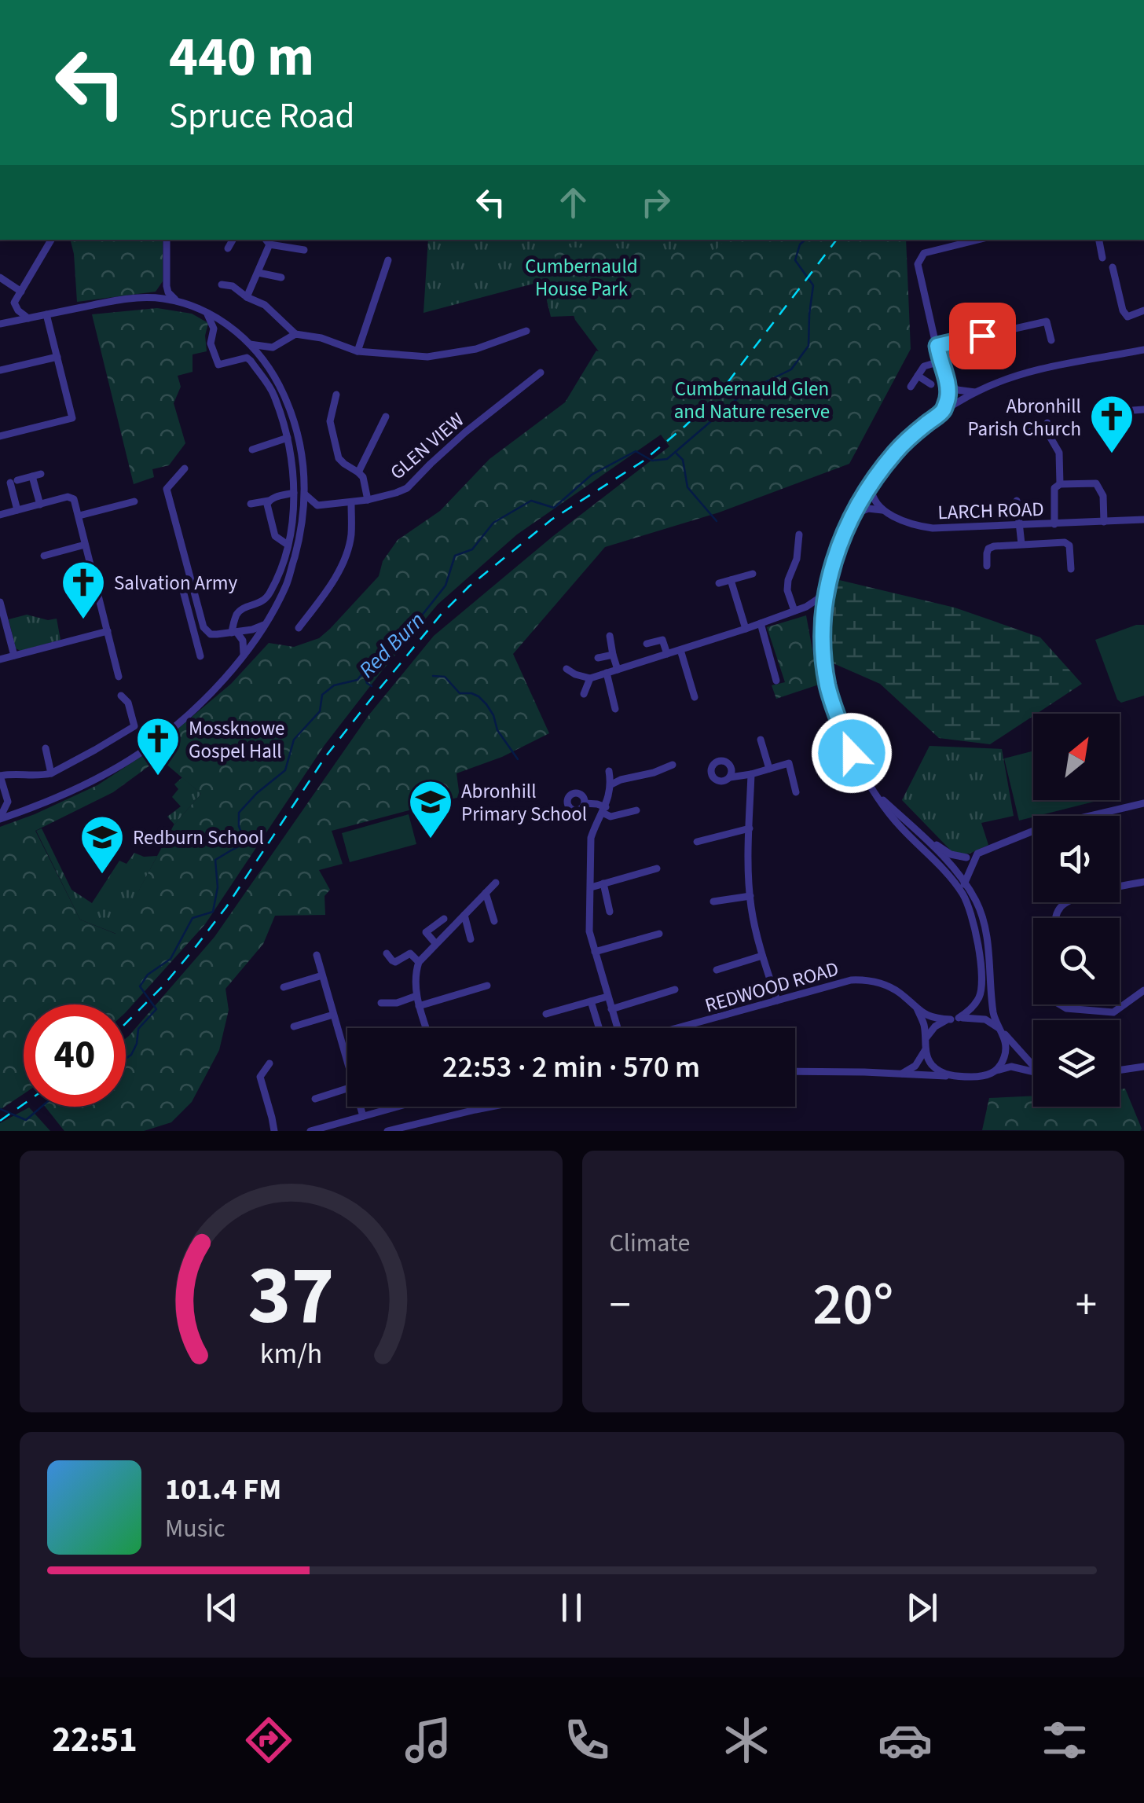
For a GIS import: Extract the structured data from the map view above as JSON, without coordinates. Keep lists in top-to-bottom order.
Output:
{
  "streets": {
    "street": ["GLEN VIEW", "LARCH ROAD", "REDWOOD ROAD"]
  },
  "water": ["Red Burn"],
  "parks": ["Cumbernauld House Park", "Cumbernauld Glen and Nature reserve"],
  "places": {
    "church": ["Abronhill Parish Church", "Salvation Army", "Mossknowe Gospel Hall"],
    "school or university": ["Abronhill Primary School", "Redburn School"]
  },
  "north": "top right",
  "page": {
    "turn": ["440 m", "Spruce Road"],
    "limit": "40",
    "trip": "22:53 · 2 min · 570 m",
    "tile": "Climate",
    "heat": ["−", "20°", "+"],
    "song": ["101.4 FM", "Music"],
    "tabs": "22:51",
    "gauge": ["37", "km/h"]
  }
}
